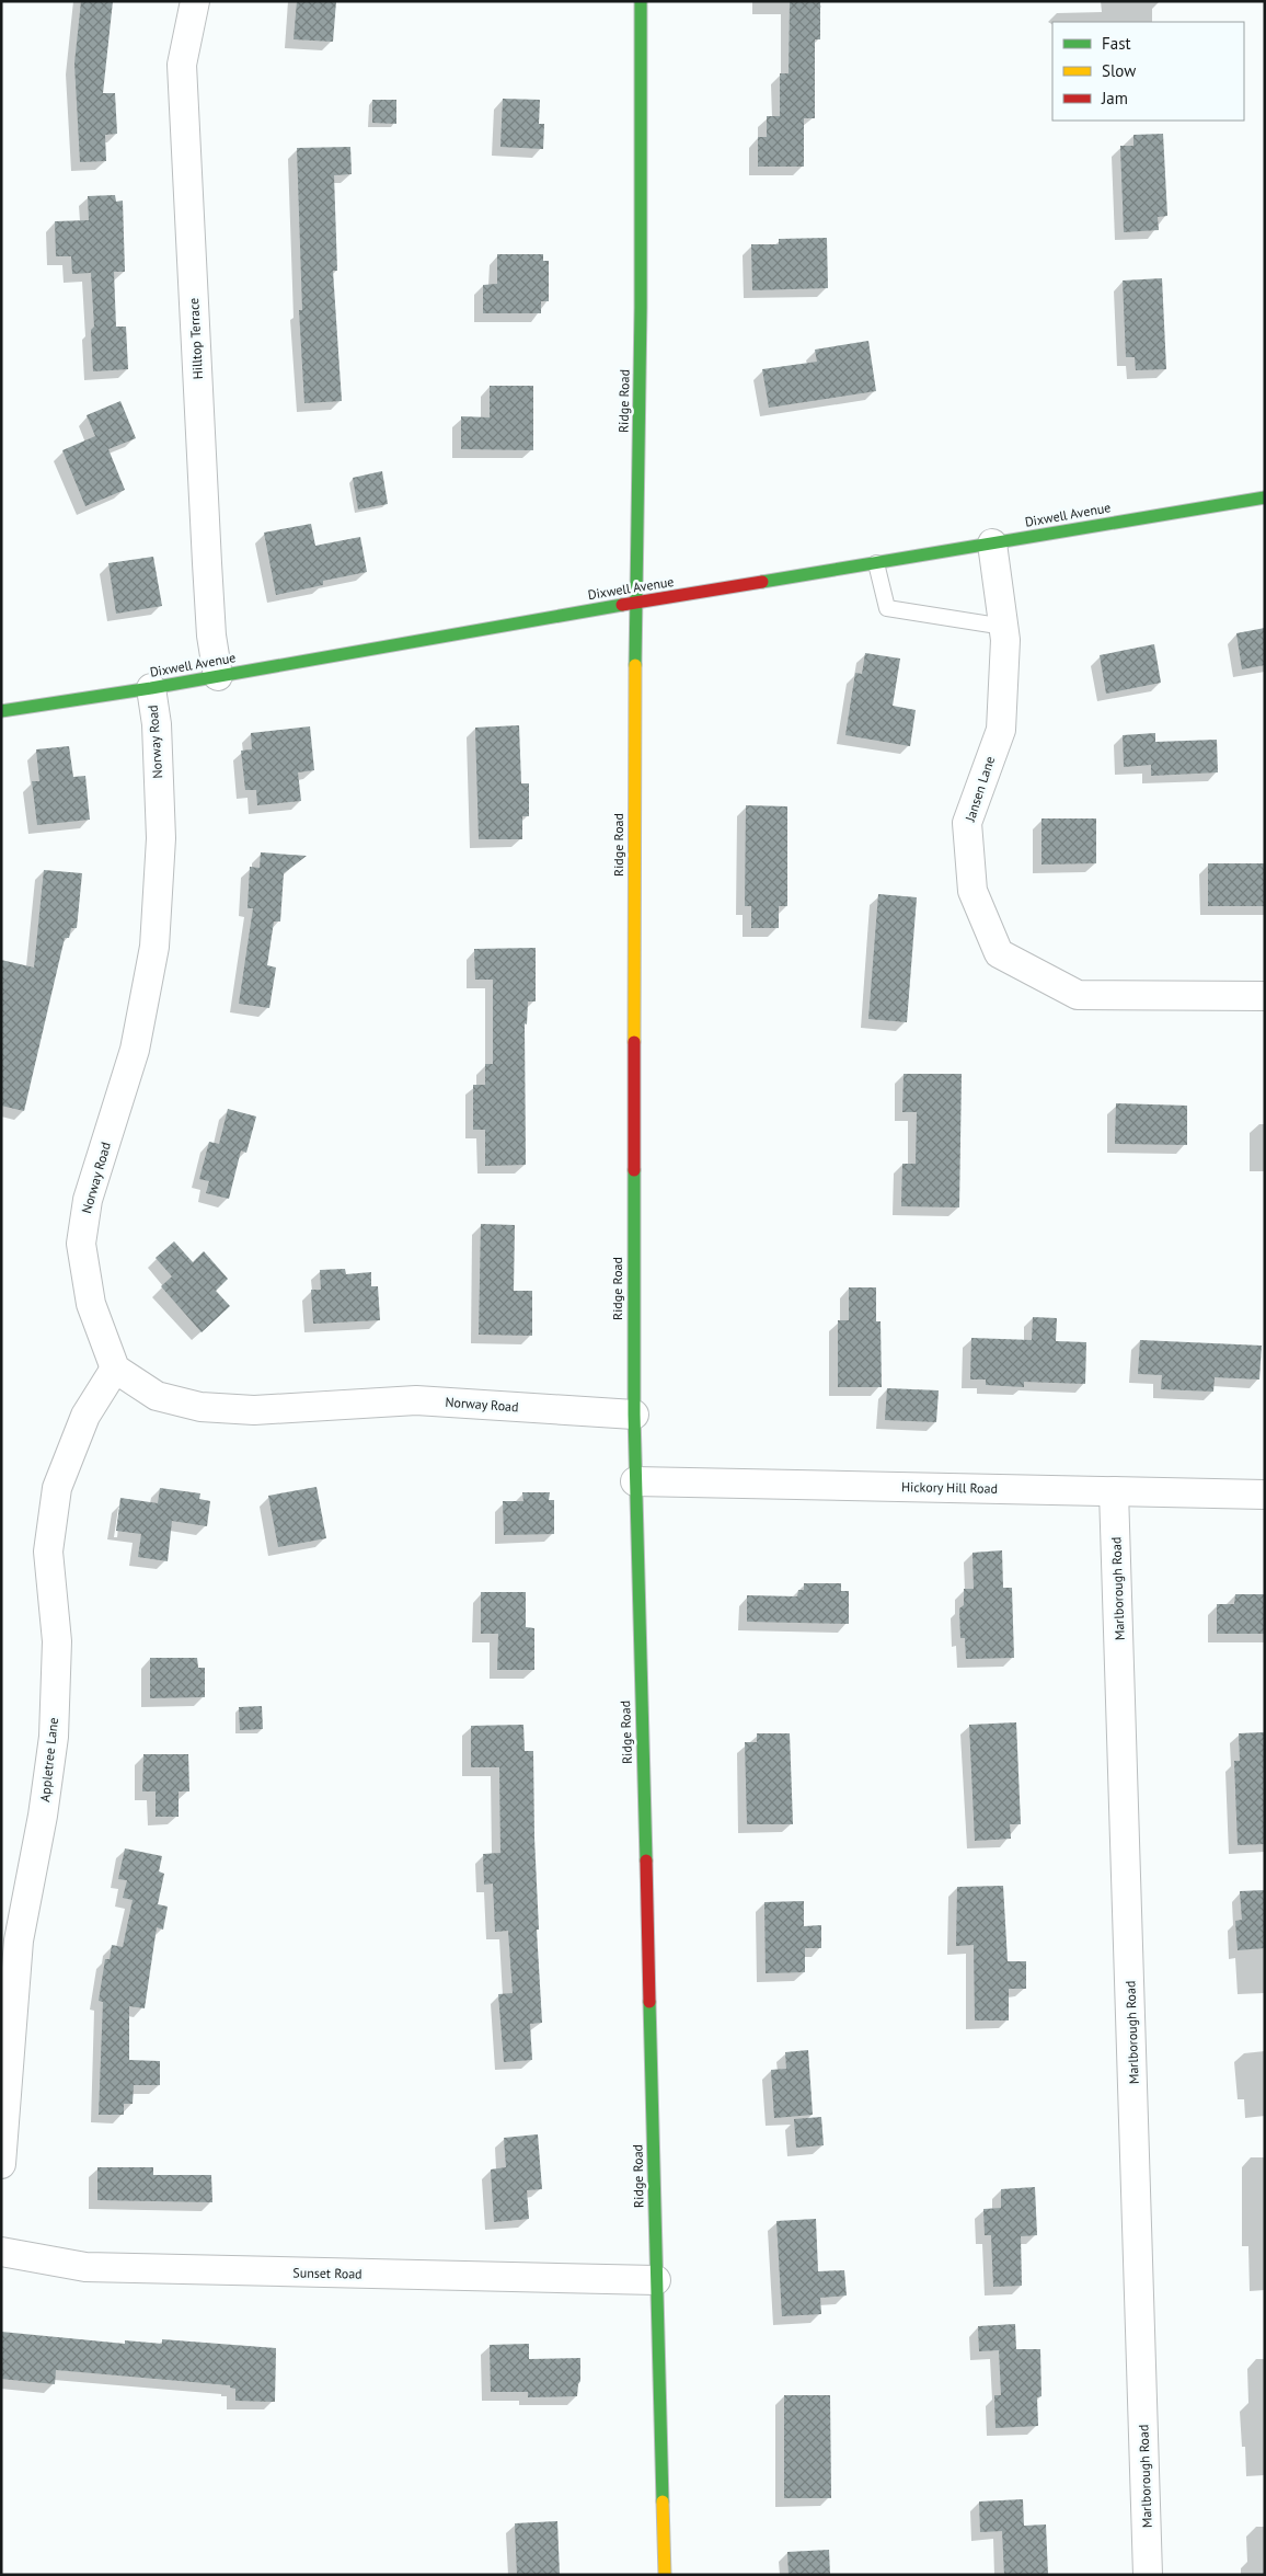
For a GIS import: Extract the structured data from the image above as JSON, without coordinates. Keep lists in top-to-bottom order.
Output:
{
  "streets": {
    "main road": ["Ridge Road", "Dixwell Avenue"],
    "street": [
      "Hilltop Terrace",
      "Norway Road",
      "Jansen Lane",
      "Hickory Hill Road",
      "Marlborough Road",
      "Appletree Lane",
      "Sunset Road"
    ]
  },
  "crossings": [
    ["Hilltop Terrace", "Dixwell Avenue"],
    ["Ridge Road", "Dixwell Avenue"],
    ["Ridge Road", "Norway Road"],
    ["Ridge Road", "Hickory Hill Road"],
    ["Ridge Road", "Sunset Road"],
    ["Dixwell Avenue", "Norway Road"],
    ["Dixwell Avenue", "Jansen Lane"],
    ["Norway Road", "Appletree Lane"],
    ["Hickory Hill Road", "Marlborough Road"]
  ],
  "legend": ["Fast", "Slow", "Jam"]
}
